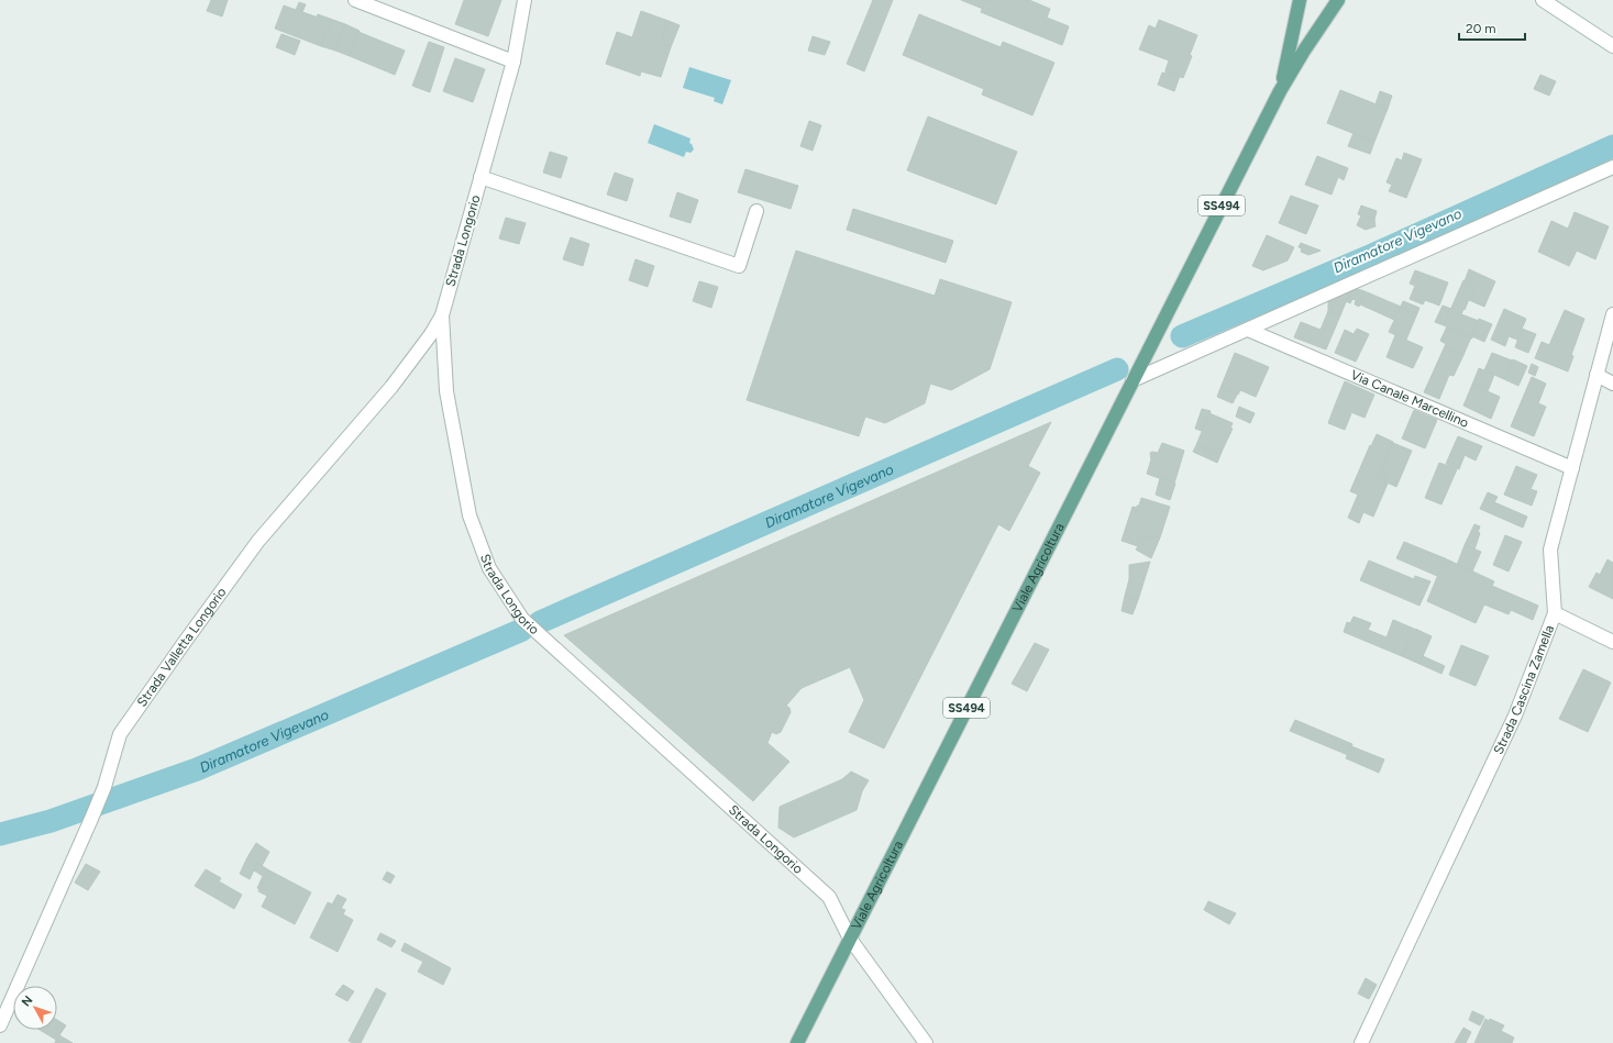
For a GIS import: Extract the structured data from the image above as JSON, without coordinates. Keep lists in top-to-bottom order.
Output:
{
  "streets": {
    "main road": ["SS494", "Viale Agricoltura"],
    "street": [
      "Strada Longorio",
      "Via Canale Marcellino",
      "Strada Valletta Longorio",
      "Strada Cascina Zamella"
    ]
  },
  "crossings": [
    ["Strada Longorio", "Viale Agricoltura"],
    ["Strada Longorio", "Strada Valletta Longorio"],
    ["Via Canale Marcellino", "Strada Cascina Zamella"]
  ],
  "water": ["Diramatore Vigevano"],
  "scale_bar": "20 m",
  "north": "top left"
}
